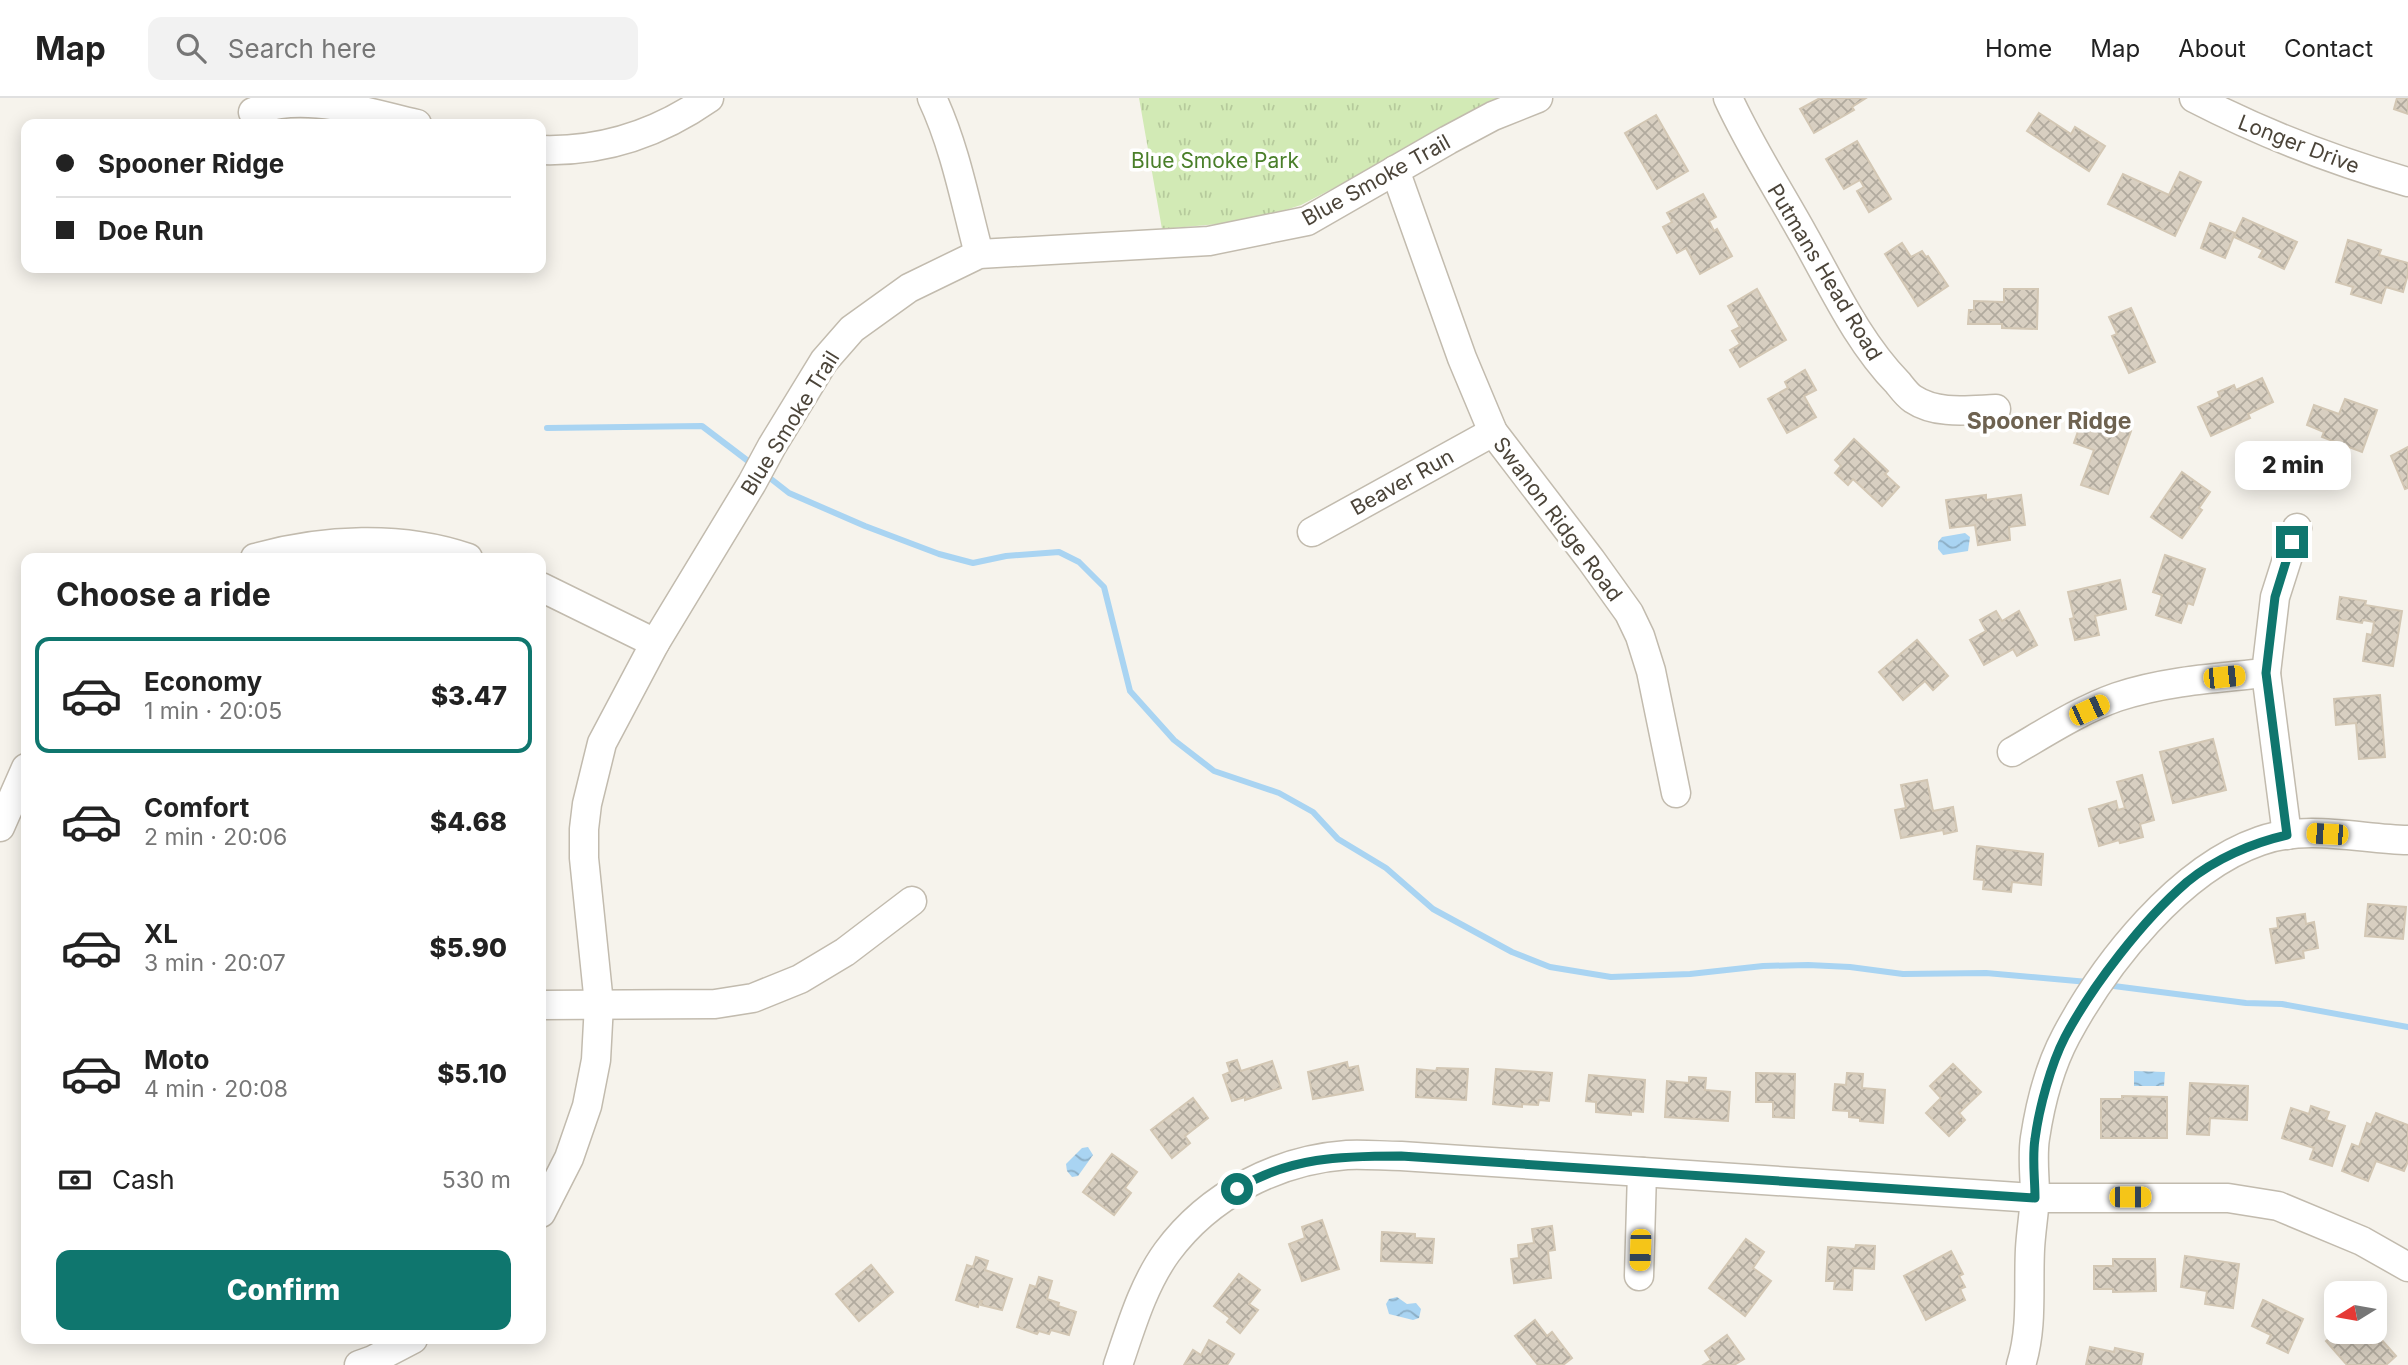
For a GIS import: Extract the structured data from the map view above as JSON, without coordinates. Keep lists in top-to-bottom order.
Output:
{
  "streets": {
    "street": [
      "Longer Drive",
      "Blue Smoke Trail",
      "Putmans Head Road",
      "Beaver Run",
      "Swanon Ridge Road"
    ]
  },
  "crossings": [
    ["Blue Smoke Trail", "Swanon Ridge Road"],
    ["Beaver Run", "Swanon Ridge Road"]
  ],
  "districts": ["Spooner Ridge"],
  "parks": ["Blue Smoke Park"],
  "north": "left",
  "page": {
    "header": "Map",
    "search": "Search here",
    "nav": [
      "Home",
      "Map",
      "About",
      "Contact"
    ],
    "banner": ["Spooner Ridge", "Doe Run"],
    "bubble": "2 min",
    "heading": "Choose a ride",
    "list": [
      {
        "name": "Economy",
        "note": "1 min · 20:05",
        "value": "$3.47"
      },
      {
        "name": "Comfort",
        "note": "2 min · 20:06",
        "value": "$4.68"
      },
      {
        "name": "XL",
        "note": "3 min · 20:07",
        "value": "$5.90"
      },
      {
        "name": "Moto",
        "note": "4 min · 20:08",
        "value": "$5.10"
      }
    ],
    "pay": ["Cash", "530 m"],
    "buttons": "Confirm"
  }
}
